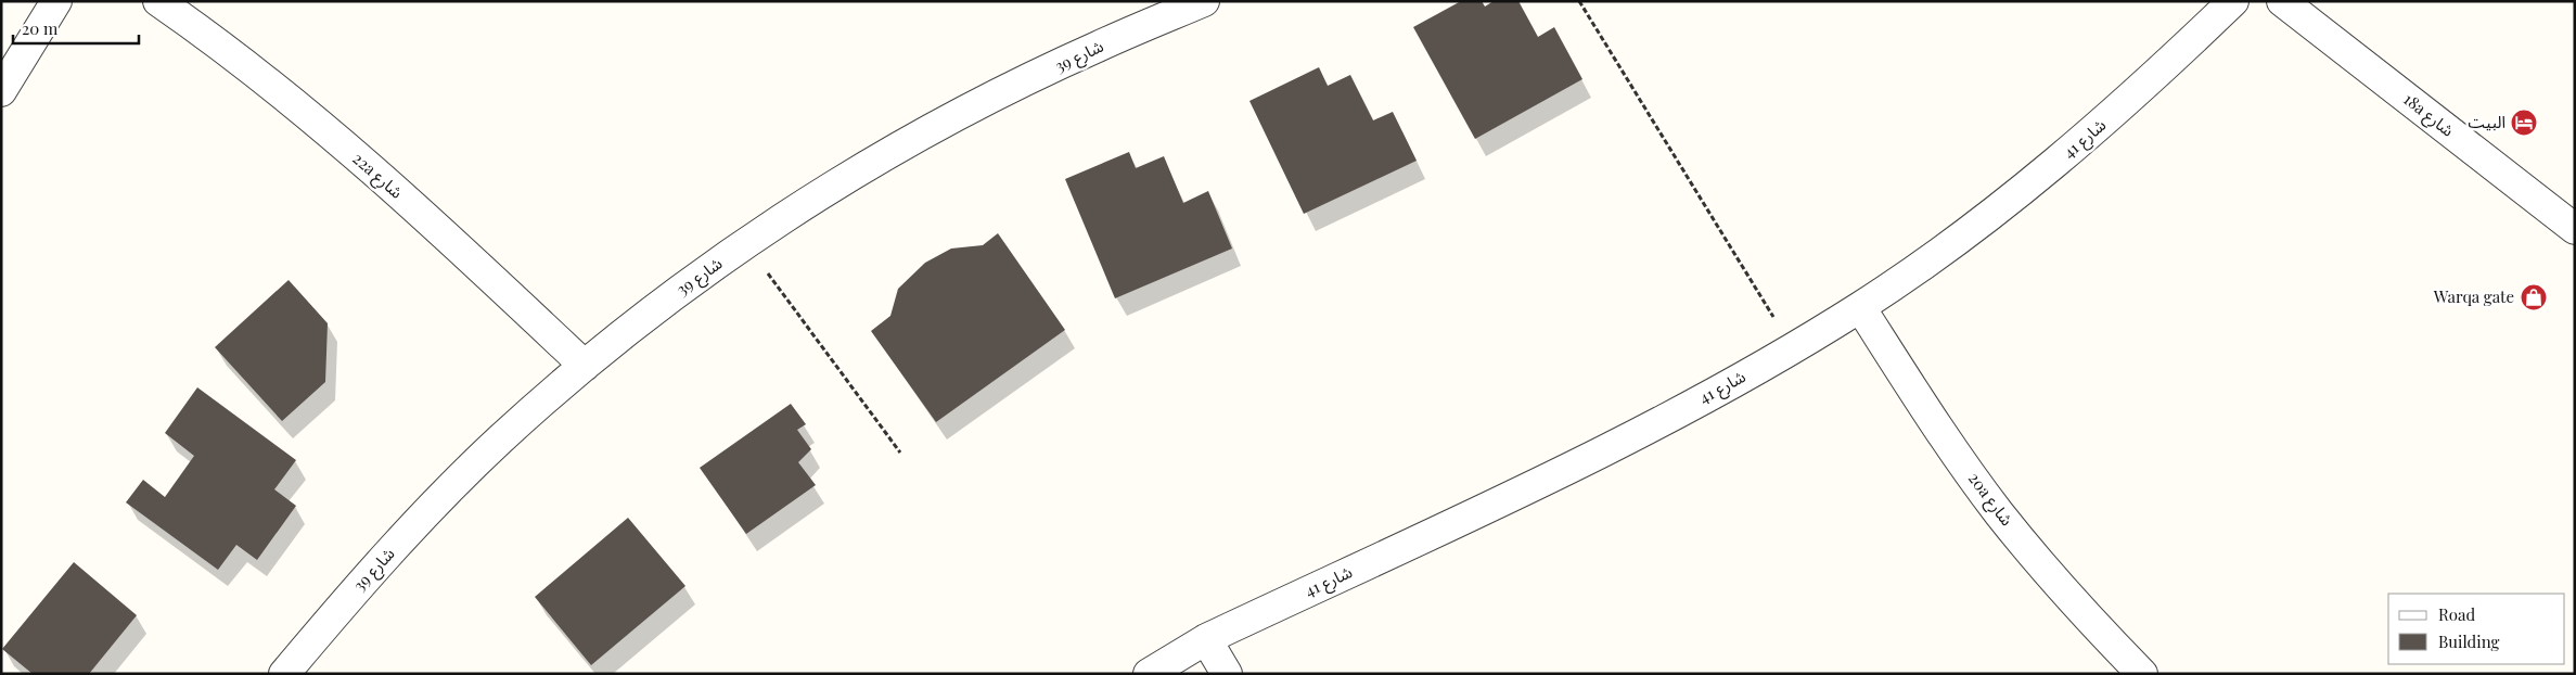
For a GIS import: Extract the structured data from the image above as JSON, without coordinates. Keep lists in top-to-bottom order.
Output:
{
  "streets": {
    "street": [
      "شارع 39",
      "18a شارع",
      "شارع 41",
      "22a شارع",
      "20a شارع"
    ]
  },
  "crossings": [
    ["شارع 39", "22a شارع"],
    ["شارع 41", "20a شارع"]
  ],
  "places": {
    "hotel": ["البيت"],
    "shop": ["Warqa gate"]
  },
  "legend": ["Road", "Building"],
  "scale_bar": "20 m"
}
